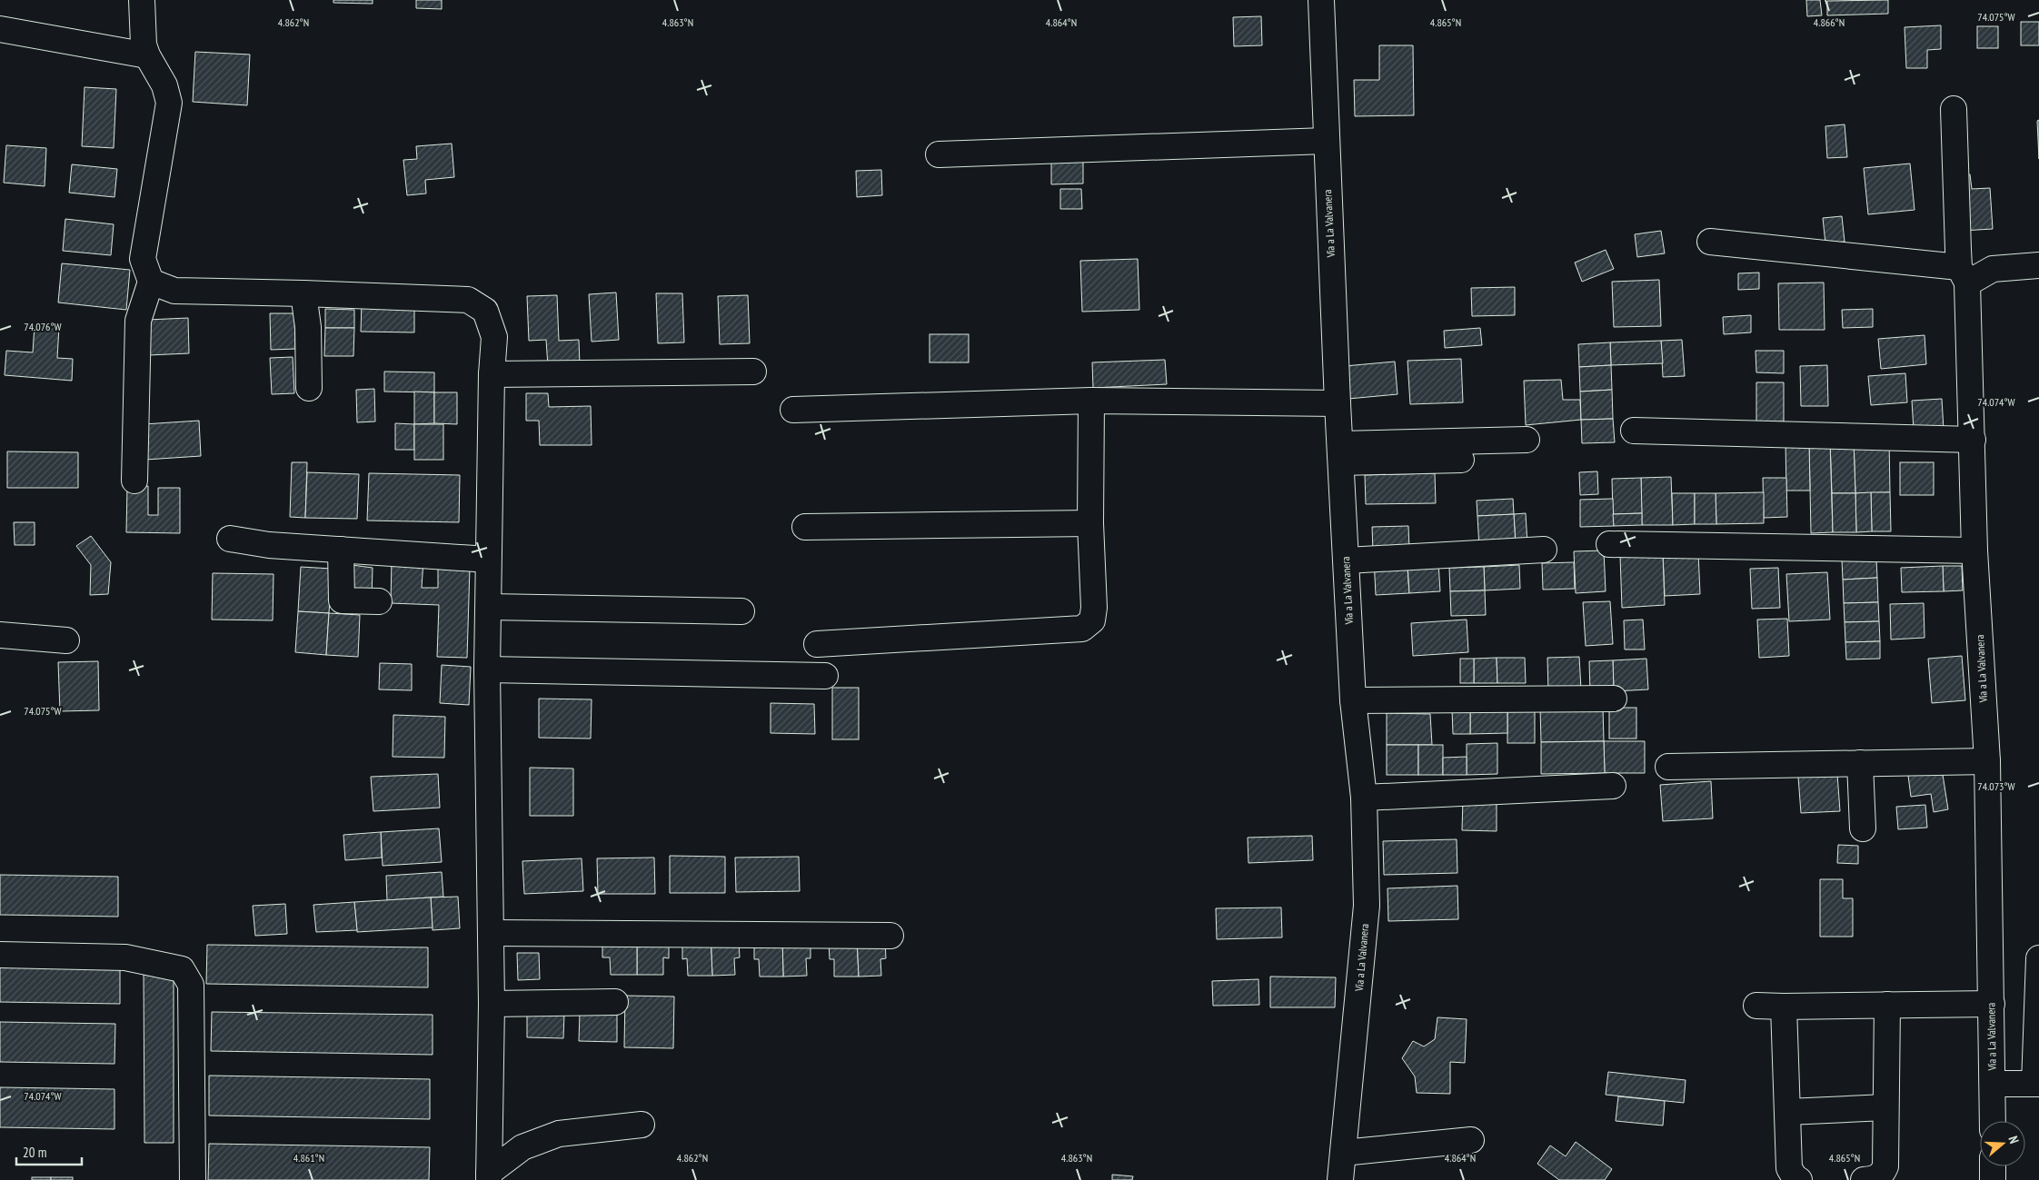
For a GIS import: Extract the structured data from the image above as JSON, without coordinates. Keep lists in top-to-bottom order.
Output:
{
  "streets": {
    "street": ["Vía a La Valvanera"]
  },
  "scale_bar": "20 m",
  "north": "right",
  "coordinates": [
    "74.075°W",
    "4.866°N",
    "4.862°N",
    "4.863°N",
    "4.864°N",
    "4.865°N",
    "74.076°W",
    "74.074°W",
    "74.073°W",
    "4.861°N"
  ]
}
